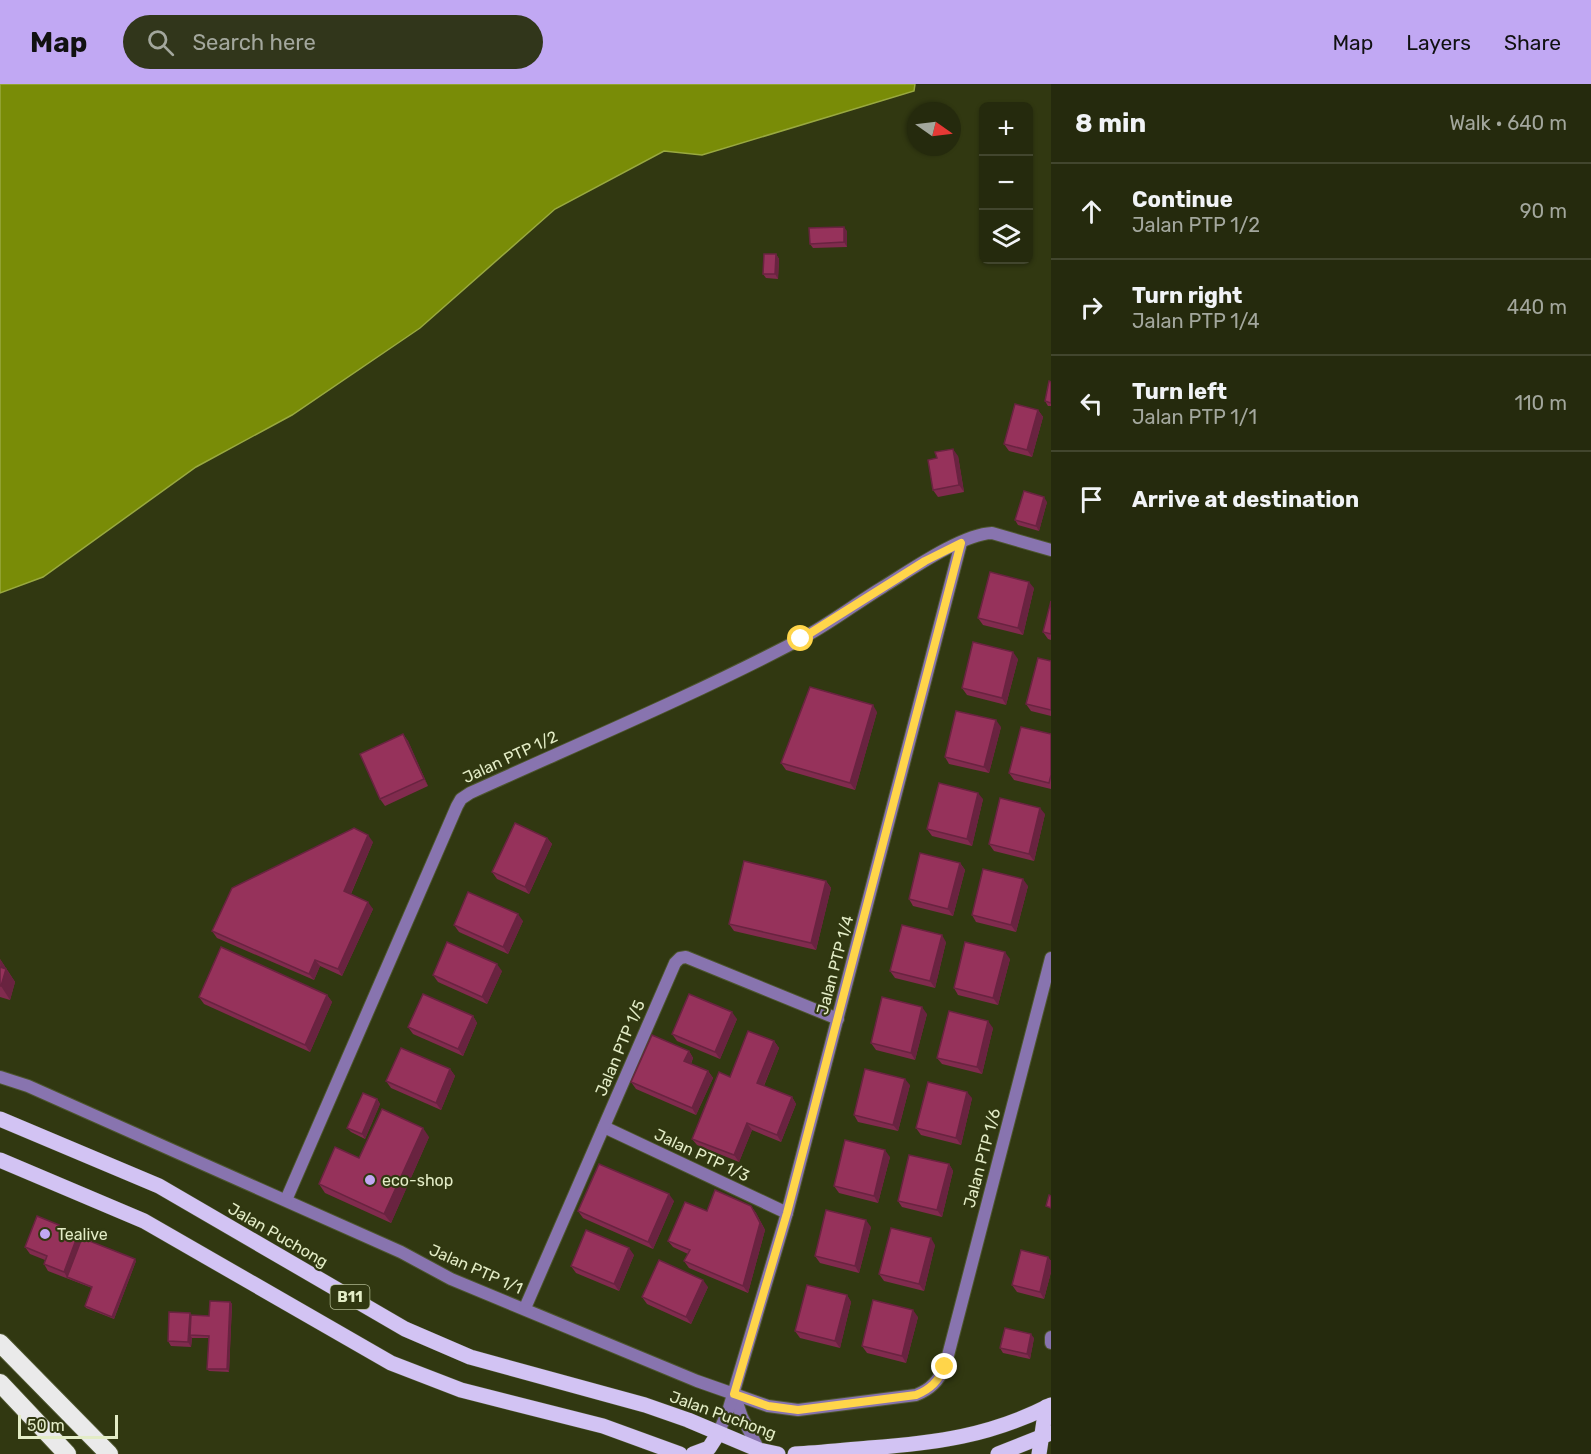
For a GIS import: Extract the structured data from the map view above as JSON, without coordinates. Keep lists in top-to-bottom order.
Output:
{
  "streets": {
    "main road": ["Jalan Puchong", "B11"],
    "street": [
      "Jalan PTP 1/2",
      "Jalan PTP 1/4",
      "Jalan PTP 1/5",
      "Jalan PTP 1/3",
      "Jalan PTP 1/6",
      "Jalan PTP 1/1"
    ]
  },
  "crossings": [
    ["Jalan PTP 1/2", "Jalan PTP 1/4"],
    ["Jalan PTP 1/2", "Jalan PTP 1/1"],
    ["Jalan PTP 1/4", "Jalan PTP 1/5"],
    ["Jalan PTP 1/4", "Jalan PTP 1/3"],
    ["Jalan PTP 1/4", "Jalan Puchong"],
    ["Jalan PTP 1/4", "Jalan PTP 1/1"],
    ["Jalan PTP 1/5", "Jalan PTP 1/3"],
    ["Jalan PTP 1/5", "Jalan PTP 1/1"],
    ["Jalan PTP 1/6", "Jalan PTP 1/1"]
  ],
  "places": ["eco-shop", "Tealive"],
  "scale_bar": "50 m",
  "north": "right",
  "page": {
    "header": "Map",
    "search": "Search here",
    "nav": ["Map", "Layers", "Share"],
    "heading": ["8 min", "Walk · 640 m"],
    "map_buttons": ["+", "−"],
    "list": [
      ["Continue", "Jalan PTP 1/2", "90 m"],
      ["Turn right", "Jalan PTP 1/4", "440 m"],
      ["Turn left", "Jalan PTP 1/1", "110 m"],
      "Arrive at destination"
    ],
    "scale": "50 m"
  }
}
